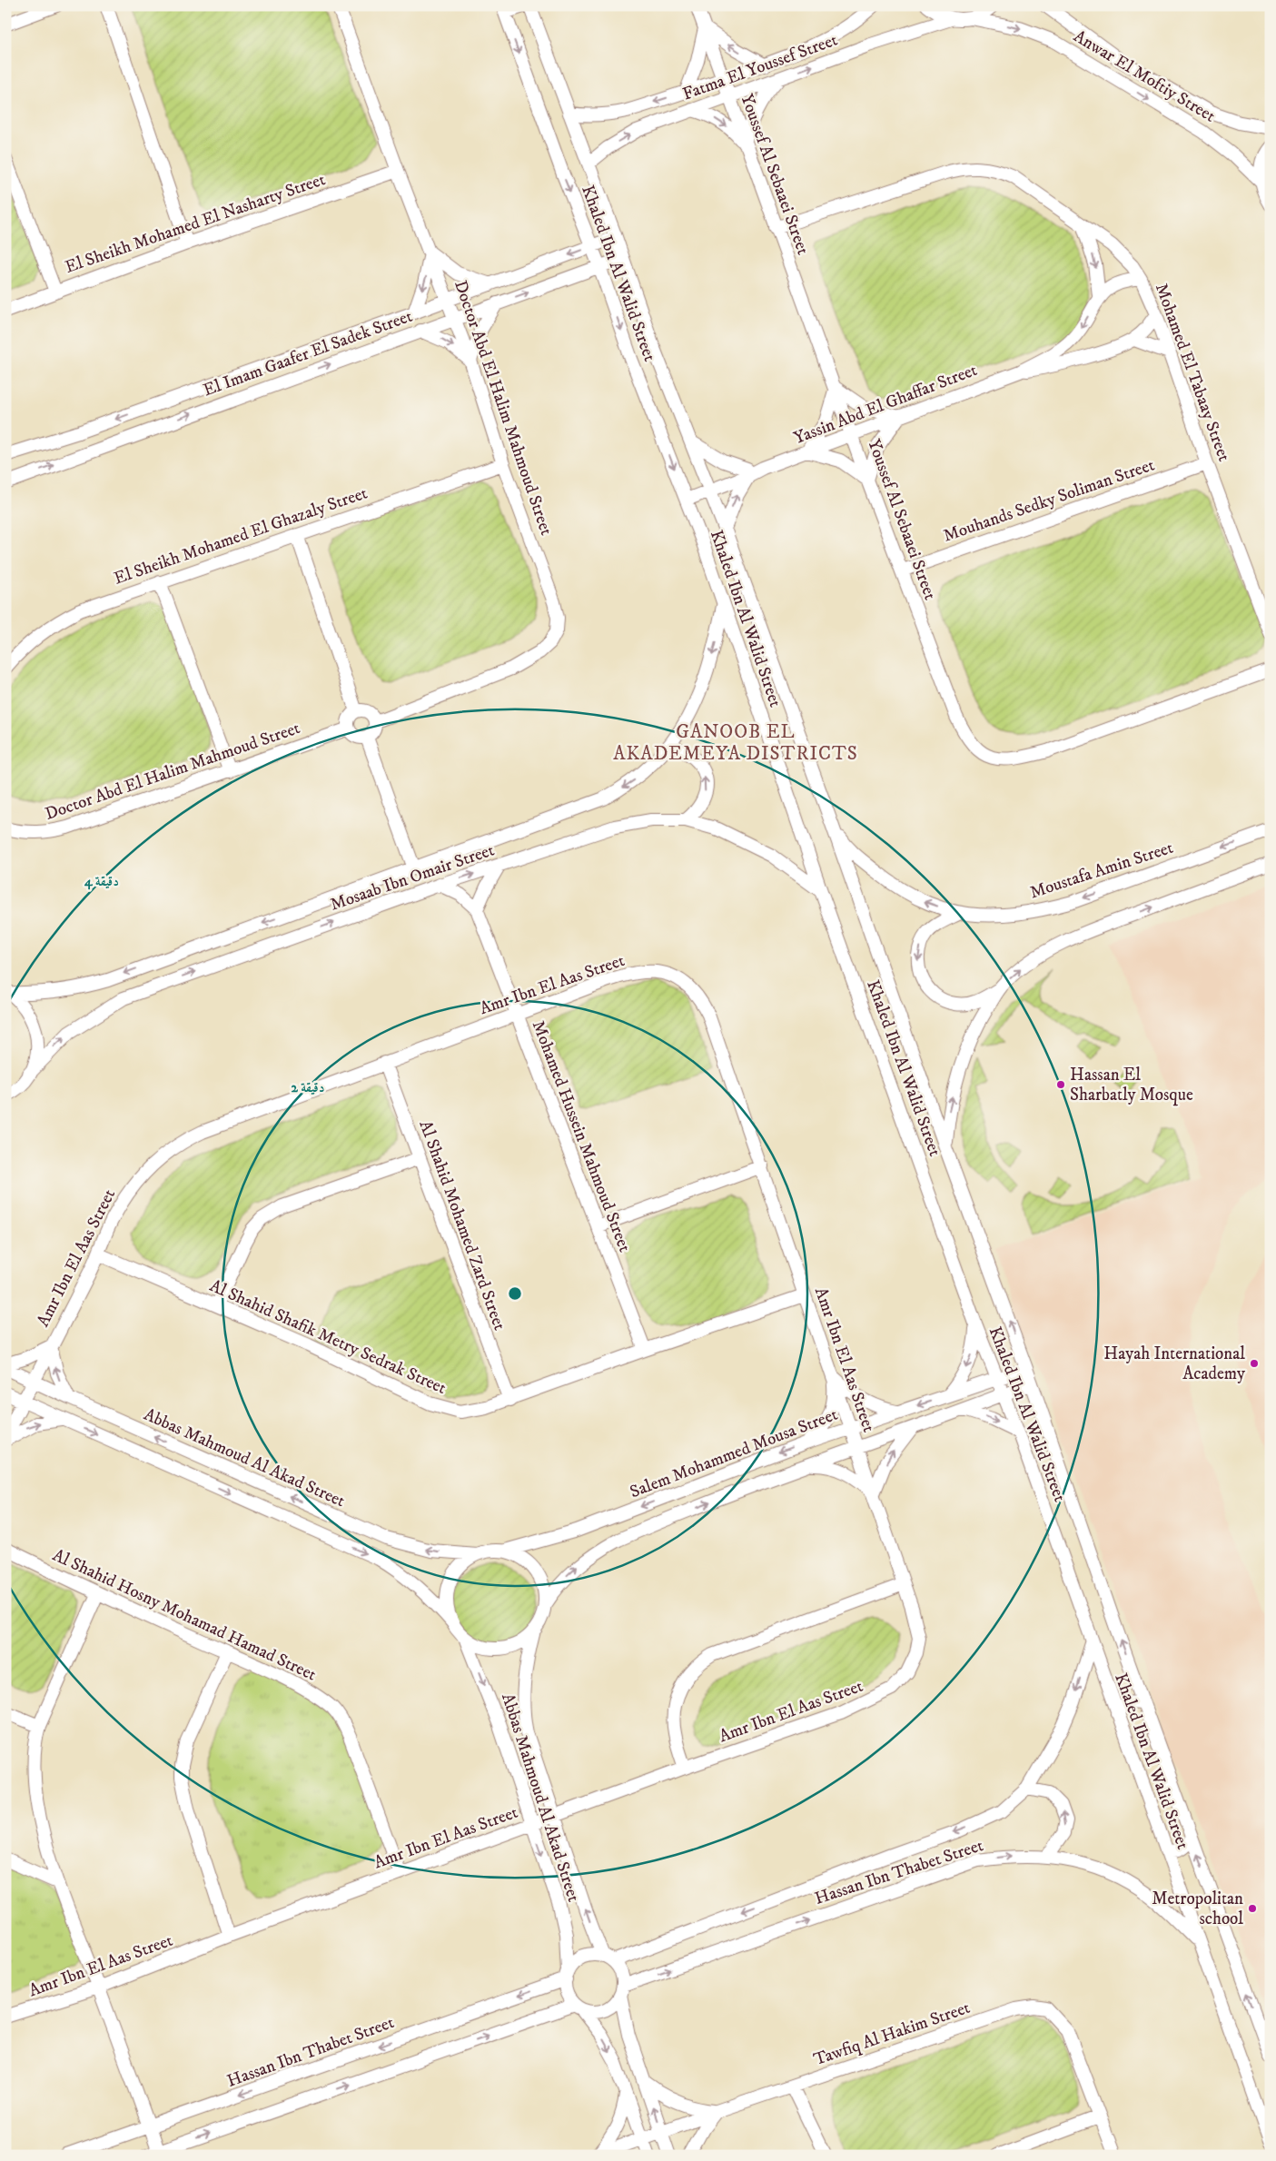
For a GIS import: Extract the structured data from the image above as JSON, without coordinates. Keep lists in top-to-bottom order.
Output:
{
  "streets": {
    "street": [
      "Fatma El Youssef Street",
      "Anwar El Moftiy Street",
      "Youssef Al Sebaaei Street",
      "El Sheikh Mohamed El Nasharty Street",
      "Khaled Ibn Al Walid Street",
      "El Imam Gaafer El Sadek Street",
      "Mohamed El Tabaay Street",
      "Yassin Abd El Ghaffar Street",
      "Doctor Abd El Halim Mahmoud Street",
      "Mouhands Sedky Soliman Street",
      "El Sheikh Mohamed El Ghazaly Street",
      "Moustafa Amin Street",
      "Mosaab Ibn Omair Street",
      "Amr Ibn El Aas Street",
      "Mohamed Hussein Mahmoud Street",
      "Al Shahid Mohamed Zard Street",
      "Al Shahid Shafik Metry Sedrak Street",
      "Salem Mohammed Mousa Street",
      "Abbas Mahmoud Al Akad Street",
      "Al Shahid Hosny Mohamad Hamad Street",
      "Hassan Ibn Thabet Street",
      "Tawfiq Al Hakim Street"
    ]
  },
  "crossings": [
    ["Fatma El Youssef Street", "Anwar El Moftiy Street"],
    ["Fatma El Youssef Street", "Youssef Al Sebaaei Street"],
    ["Fatma El Youssef Street", "Khaled Ibn Al Walid Street"],
    ["Youssef Al Sebaaei Street", "Mohamed El Tabaay Street"],
    ["Youssef Al Sebaaei Street", "Yassin Abd El Ghaffar Street"],
    ["Youssef Al Sebaaei Street", "Mouhands Sedky Soliman Street"],
    ["El Sheikh Mohamed El Nasharty Street", "Doctor Abd El Halim Mahmoud Street"],
    ["Khaled Ibn Al Walid Street", "El Imam Gaafer El Sadek Street"],
    ["Khaled Ibn Al Walid Street", "Yassin Abd El Ghaffar Street"],
    ["Khaled Ibn Al Walid Street", "Moustafa Amin Street"],
    ["Khaled Ibn Al Walid Street", "Mosaab Ibn Omair Street"],
    ["Khaled Ibn Al Walid Street", "Salem Mohammed Mousa Street"],
    ["Khaled Ibn Al Walid Street", "Hassan Ibn Thabet Street"],
    ["El Imam Gaafer El Sadek Street", "Doctor Abd El Halim Mahmoud Street"],
    ["Mohamed El Tabaay Street", "Yassin Abd El Ghaffar Street"],
    ["Mohamed El Tabaay Street", "Mouhands Sedky Soliman Street"],
    ["Doctor Abd El Halim Mahmoud Street", "El Sheikh Mohamed El Ghazaly Street"],
    ["Mosaab Ibn Omair Street", "Mohamed Hussein Mahmoud Street"],
    ["Amr Ibn El Aas Street", "Mohamed Hussein Mahmoud Street"],
    ["Amr Ibn El Aas Street", "Al Shahid Mohamed Zard Street"],
    ["Amr Ibn El Aas Street", "Al Shahid Shafik Metry Sedrak Street"],
    ["Amr Ibn El Aas Street", "Salem Mohammed Mousa Street"],
    ["Amr Ibn El Aas Street", "Abbas Mahmoud Al Akad Street"],
    ["Amr Ibn El Aas Street", "Al Shahid Hosny Mohamad Hamad Street"],
    ["Mohamed Hussein Mahmoud Street", "Al Shahid Shafik Metry Sedrak Street"],
    ["Al Shahid Mohamed Zard Street", "Al Shahid Shafik Metry Sedrak Street"],
    ["Salem Mohammed Mousa Street", "Abbas Mahmoud Al Akad Street"],
    ["Abbas Mahmoud Al Akad Street", "Hassan Ibn Thabet Street"]
  ],
  "one_way": ["Moustafa Amin Street"],
  "districts": ["GANOOB EL AKADEMEYA DISTRICTS"],
  "places": ["Hassan El Sharbatly Mosque", "Hayah International Academy", "Metropolitan school"],
  "rings": ["4 دقيقة", "2 دقيقة"]
}
